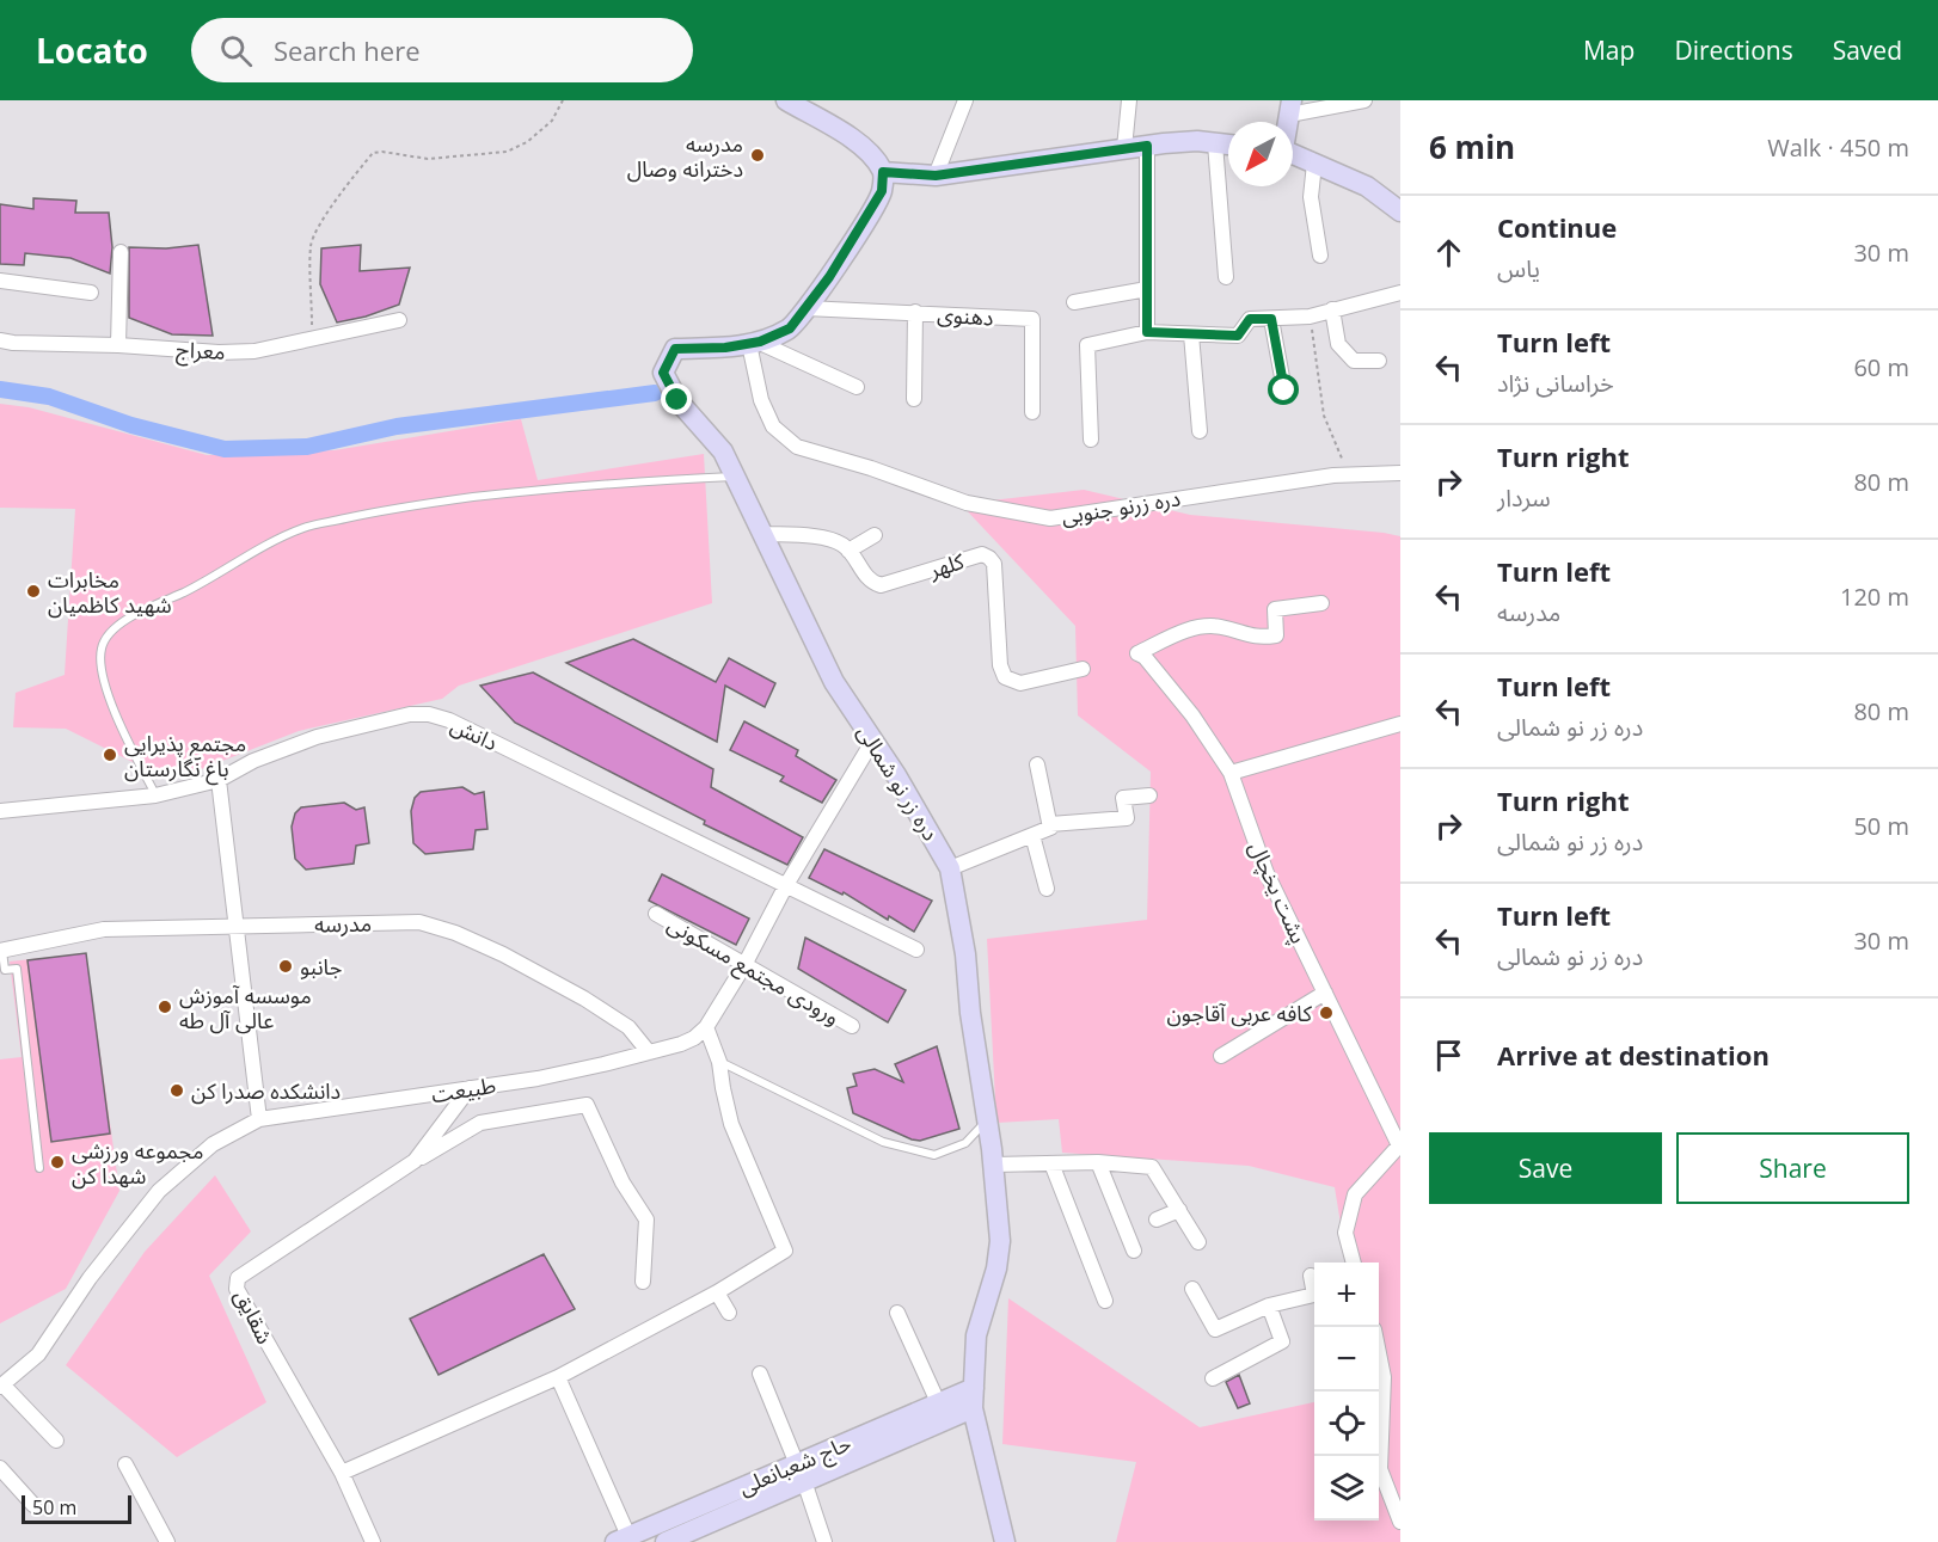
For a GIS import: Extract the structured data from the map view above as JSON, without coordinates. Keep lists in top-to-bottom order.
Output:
{
  "streets": {
    "street": [
      "دهنوی",
      "معراج",
      "دره زرنو جنوبی",
      "کلهر",
      "دانش",
      "دره زر نو شمالی",
      "پشت یخچال",
      "مدرسه",
      "ورودی مجتمع مسکونی",
      "طبیعت",
      "شقایق",
      "حاج شعبانعلی"
    ]
  },
  "crossings": [
    ["دهنوی", "دره زر نو شمالی"],
    ["دره زرنو جنوبی", "دره زر نو شمالی"],
    ["دانش", "طبیعت"],
    ["دره زر نو شمالی", "طبیعت"],
    ["دره زر نو شمالی", "حاج شعبانعلی"],
    ["مدرسه", "طبیعت"],
    ["ورودی مجتمع مسکونی", "طبیعت"],
    ["طبیعت", "شقایق"]
  ],
  "places": [
    "مدرسه دخترانه وصال",
    "مخابرات شهید کاظمیان",
    "مجتمع پذیرایی باغ نگارستان",
    "جانبو",
    "موسسه آموزش عالی آل طه",
    "کافه عربی آقاجون",
    "دانشکده صدرا کن",
    "مجموعه ورزشی شهدا کن"
  ],
  "scale_bar": "50 m",
  "north": "bottom left",
  "page": {
    "header": "Locato",
    "search": "Search here",
    "nav": ["Map", "Directions", "Saved"],
    "heading": ["6 min", "Walk · 450 m"],
    "list": [
      ["Continue", "یاس", "30 m"],
      ["Turn left", "خراسانی نژاد", "60 m"],
      ["Turn right", "سردار", "80 m"],
      ["Turn left", "مدرسه", "120 m"],
      ["Turn left", "دره زر نو شمالی", "80 m"],
      ["Turn right", "دره زر نو شمالی", "50 m"],
      ["Turn left", "دره زر نو شمالی", "30 m"],
      "Arrive at destination"
    ],
    "buttons": ["Save", "Share"],
    "map_buttons": ["+", "−"],
    "scale": "50 m"
  }
}
